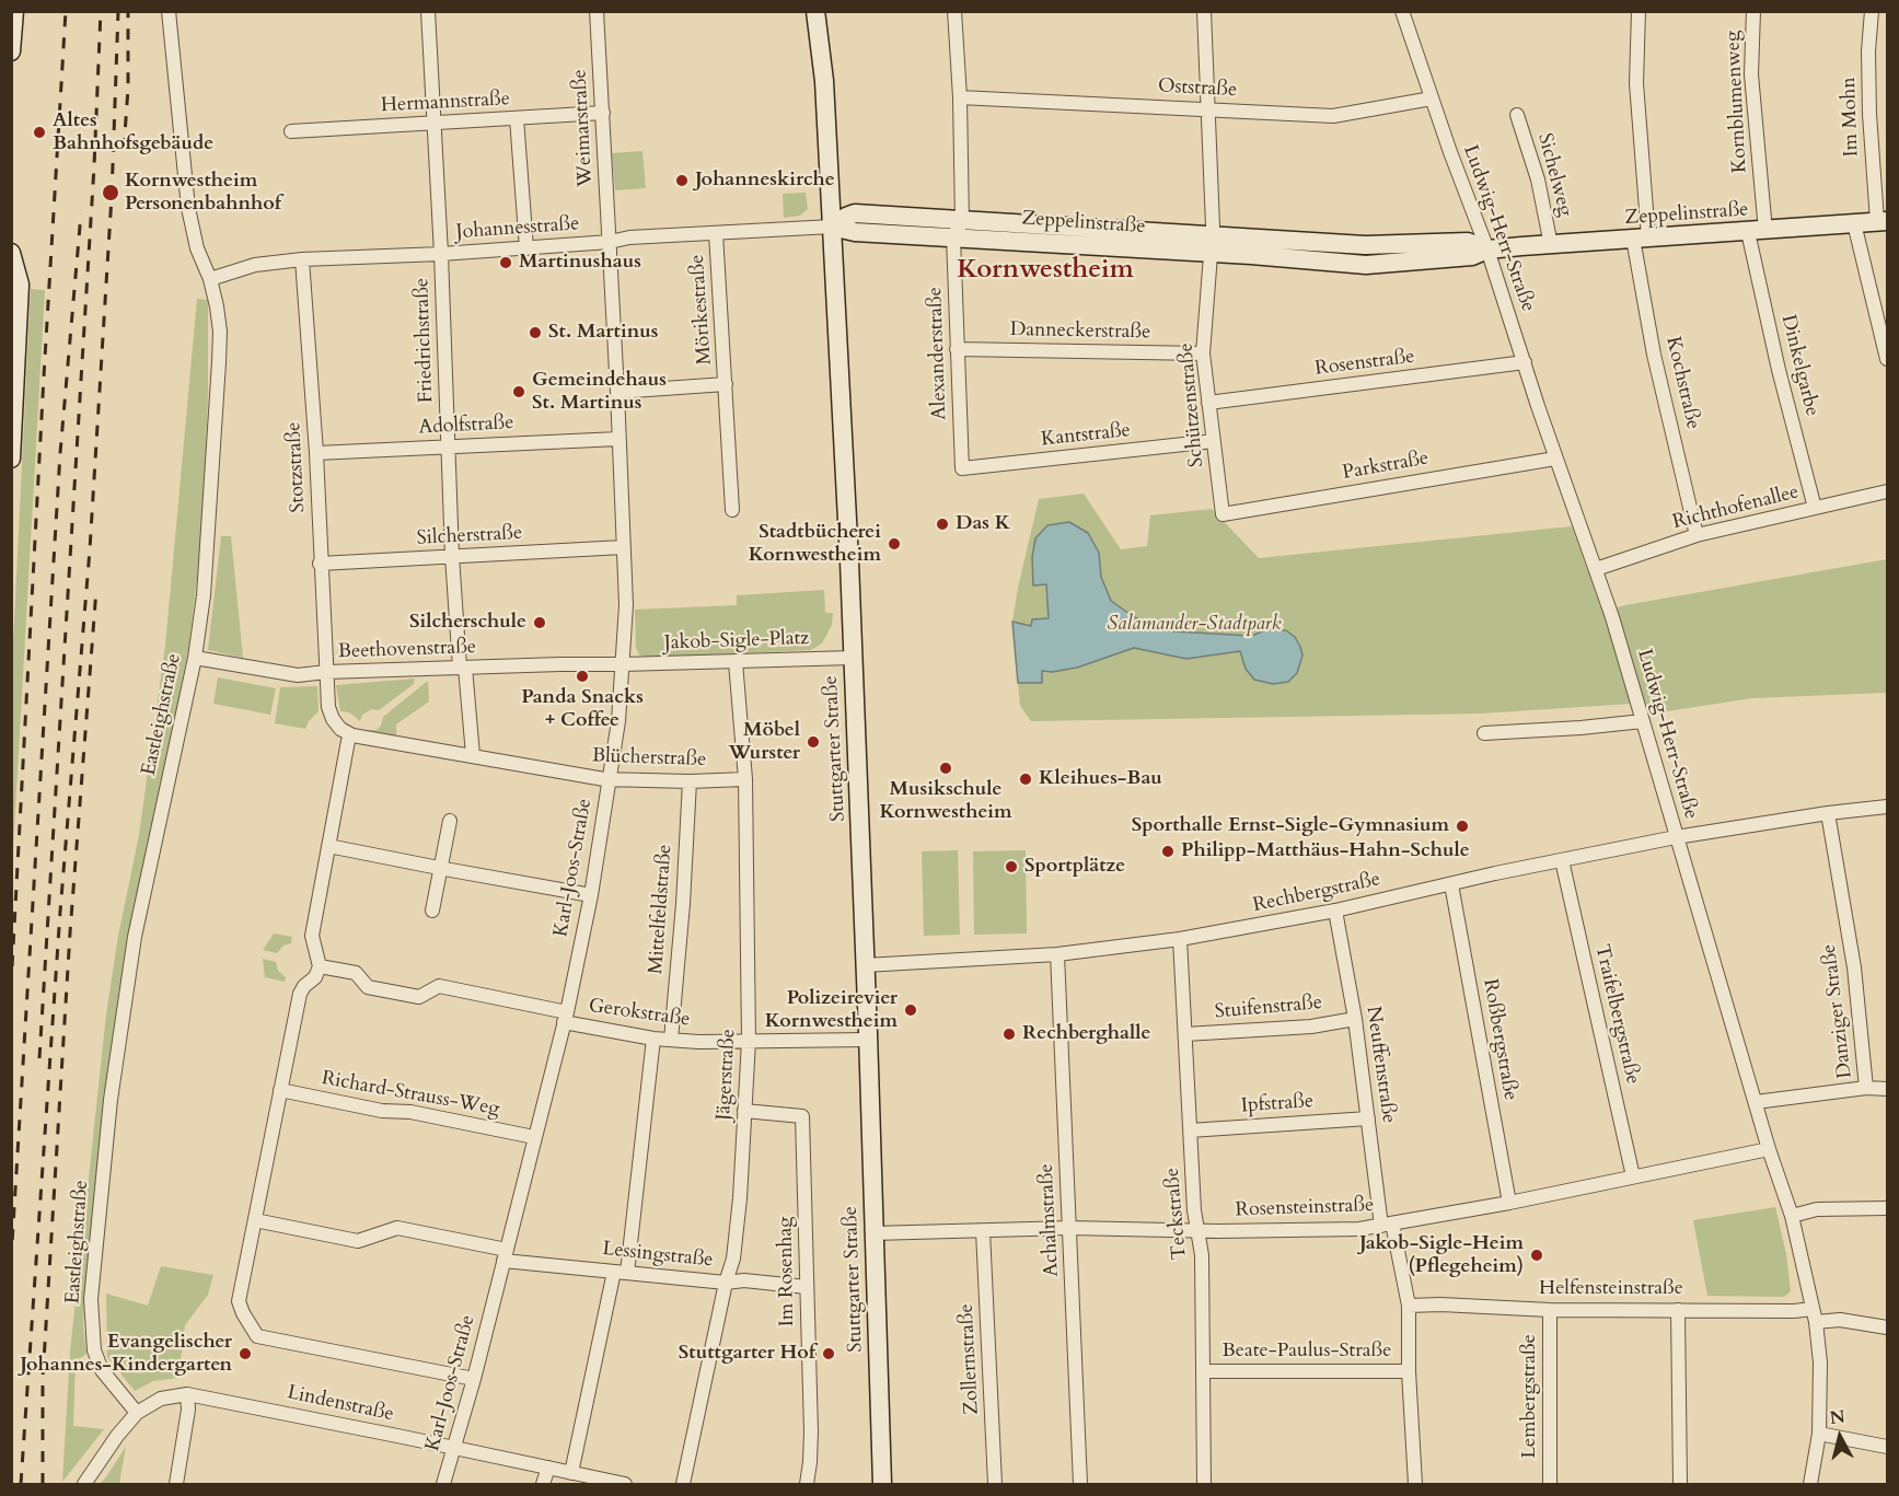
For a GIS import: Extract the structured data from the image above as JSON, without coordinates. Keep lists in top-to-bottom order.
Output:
{
  "streets": {
    "main road": ["Zeppelinstraße", "Stuttgarter Straße"],
    "street": [
      "Oststraße",
      "Kornblumenweg",
      "Hermannstraße",
      "Im Mohn",
      "Weimarstraße",
      "Sichelweg",
      "Johannesstraße",
      "Ludwig-Herr-Straße",
      "Mörikestraße",
      "Danneckerstraße",
      "Friedrichstraße",
      "Alexanderstraße",
      "Rosenstraße",
      "Dinkelgarbe",
      "Kochstraße",
      "Schützenstraße",
      "Adolfstraße",
      "Kantstraße",
      "Parkstraße",
      "Stotzstraße",
      "Richthofenallee",
      "Silcherstraße",
      "Jakob-Sigle-Platz",
      "Beethovenstraße",
      "Eastleighstraße",
      "Blücherstraße",
      "Karl-Joos-Straße",
      "Rechbergstraße",
      "Mittelfeldstraße",
      "Stuifenstraße",
      "Danziger Straße",
      "Gerokstraße",
      "Traifelbergstraße",
      "Roßbergstraße",
      "Neuffenstraße",
      "Jägerstraße",
      "Richard-Strauss-Weg",
      "Ipfstraße",
      "Rosensteinstraße",
      "Teckstraße",
      "Achalmstraße",
      "Lessingstraße",
      "Im Rosenhag",
      "Helfensteinstraße",
      "Beate-Paulus-Straße",
      "Zollernstraße",
      "Lembergstraße",
      "Lindenstraße"
    ]
  },
  "crossings": [
    ["Oststraße", "Ludwig-Herr-Straße"],
    ["Oststraße", "Alexanderstraße"],
    ["Oststraße", "Schützenstraße"],
    ["Kornblumenweg", "Zeppelinstraße"],
    ["Kornblumenweg", "Dinkelgarbe"],
    ["Hermannstraße", "Weimarstraße"],
    ["Hermannstraße", "Friedrichstraße"],
    ["Im Mohn", "Zeppelinstraße"],
    ["Weimarstraße", "Johannesstraße"],
    ["Weimarstraße", "Karl-Joos-Straße"],
    ["Sichelweg", "Zeppelinstraße"],
    ["Zeppelinstraße", "Johannesstraße"],
    ["Zeppelinstraße", "Ludwig-Herr-Straße"],
    ["Zeppelinstraße", "Alexanderstraße"],
    ["Zeppelinstraße", "Dinkelgarbe"],
    ["Zeppelinstraße", "Kochstraße"],
    ["Zeppelinstraße", "Schützenstraße"],
    ["Zeppelinstraße", "Stuttgarter Straße"],
    ["Johannesstraße", "Mörikestraße"],
    ["Johannesstraße", "Friedrichstraße"],
    ["Johannesstraße", "Stotzstraße"],
    ["Johannesstraße", "Eastleighstraße"],
    ["Johannesstraße", "Stuttgarter Straße"],
    ["Johannesstraße", "Karl-Joos-Straße"],
    ["Ludwig-Herr-Straße", "Rosenstraße"],
    ["Ludwig-Herr-Straße", "Parkstraße"],
    ["Ludwig-Herr-Straße", "Richthofenallee"],
    ["Ludwig-Herr-Straße", "Rechbergstraße"],
    ["Ludwig-Herr-Straße", "Rosensteinstraße"],
    ["Ludwig-Herr-Straße", "Helfensteinstraße"],
    ["Mörikestraße", "Karl-Joos-Straße"],
    ["Danneckerstraße", "Alexanderstraße"],
    ["Danneckerstraße", "Schützenstraße"],
    ["Friedrichstraße", "Adolfstraße"],
    ["Friedrichstraße", "Silcherstraße"],
    ["Friedrichstraße", "Beethovenstraße"],
    ["Friedrichstraße", "Blücherstraße"],
    ["Alexanderstraße", "Kantstraße"],
    ["Rosenstraße", "Schützenstraße"],
    ["Dinkelgarbe", "Richthofenallee"],
    ["Kochstraße", "Richthofenallee"],
    ["Schützenstraße", "Kantstraße"],
    ["Schützenstraße", "Parkstraße"],
    ["Adolfstraße", "Stotzstraße"],
    ["Adolfstraße", "Karl-Joos-Straße"],
    ["Stotzstraße", "Silcherstraße"],
    ["Stotzstraße", "Beethovenstraße"],
    ["Stotzstraße", "Blücherstraße"],
    ["Silcherstraße", "Karl-Joos-Straße"],
    ["Jakob-Sigle-Platz", "Beethovenstraße"],
    ["Jakob-Sigle-Platz", "Stuttgarter Straße"],
    ["Jakob-Sigle-Platz", "Karl-Joos-Straße"],
    ["Jakob-Sigle-Platz", "Jägerstraße"],
    ["Beethovenstraße", "Eastleighstraße"],
    ["Beethovenstraße", "Blücherstraße"],
    ["Beethovenstraße", "Karl-Joos-Straße"],
    ["Eastleighstraße", "Lindenstraße"],
    ["Stuttgarter Straße", "Rechbergstraße"],
    ["Stuttgarter Straße", "Gerokstraße"],
    ["Stuttgarter Straße", "Rosensteinstraße"],
    ["Blücherstraße", "Karl-Joos-Straße"],
    ["Blücherstraße", "Mittelfeldstraße"],
    ["Blücherstraße", "Jägerstraße"],
    ["Karl-Joos-Straße", "Gerokstraße"],
    ["Karl-Joos-Straße", "Richard-Strauss-Weg"],
    ["Karl-Joos-Straße", "Lessingstraße"],
    ["Karl-Joos-Straße", "Lindenstraße"],
    ["Rechbergstraße", "Danziger Straße"],
    ["Rechbergstraße", "Traifelbergstraße"],
    ["Rechbergstraße", "Roßbergstraße"],
    ["Rechbergstraße", "Neuffenstraße"],
    ["Rechbergstraße", "Teckstraße"],
    ["Rechbergstraße", "Achalmstraße"],
    ["Mittelfeldstraße", "Gerokstraße"],
    ["Stuifenstraße", "Neuffenstraße"],
    ["Stuifenstraße", "Teckstraße"],
    ["Gerokstraße", "Jägerstraße"],
    ["Traifelbergstraße", "Rosensteinstraße"],
    ["Roßbergstraße", "Rosensteinstraße"],
    ["Neuffenstraße", "Ipfstraße"],
    ["Neuffenstraße", "Rosensteinstraße"],
    ["Neuffenstraße", "Helfensteinstraße"],
    ["Neuffenstraße", "Beate-Paulus-Straße"],
    ["Jägerstraße", "Lessingstraße"],
    ["Jägerstraße", "Im Rosenhag"],
    ["Ipfstraße", "Teckstraße"],
    ["Rosensteinstraße", "Teckstraße"],
    ["Rosensteinstraße", "Achalmstraße"],
    ["Rosensteinstraße", "Zollernstraße"],
    ["Teckstraße", "Beate-Paulus-Straße"],
    ["Lessingstraße", "Im Rosenhag"],
    ["Helfensteinstraße", "Lembergstraße"]
  ],
  "districts": ["Kornwestheim"],
  "parks": ["Salamander-Stadtpark"],
  "places": [
    "Altes Bahnhofsgebäude",
    "Johanneskirche",
    "Kornwestheim Personenbahnhof",
    "Martinushaus",
    "St. Martinus",
    "Gemeindehaus St. Martinus",
    "Das K",
    "Stadtbücherei Kornwestheim",
    "Silcherschule",
    "Panda Snacks + Coffee",
    "Möbel Wurster",
    "Musikschule Kornwestheim",
    "Kleihues-Bau",
    "Sporthalle Ernst-Sigle-Gymnasium",
    "Philipp-Matthäus-Hahn-Schule",
    "Sportplätze",
    "Polizeirevier Kornwestheim",
    "Rechberghalle",
    "Jakob-Sigle-Heim (Pflegeheim)",
    "Evangelischer Johannes-Kindergarten",
    "Stuttgarter Hof"
  ],
  "north": "top"
}
